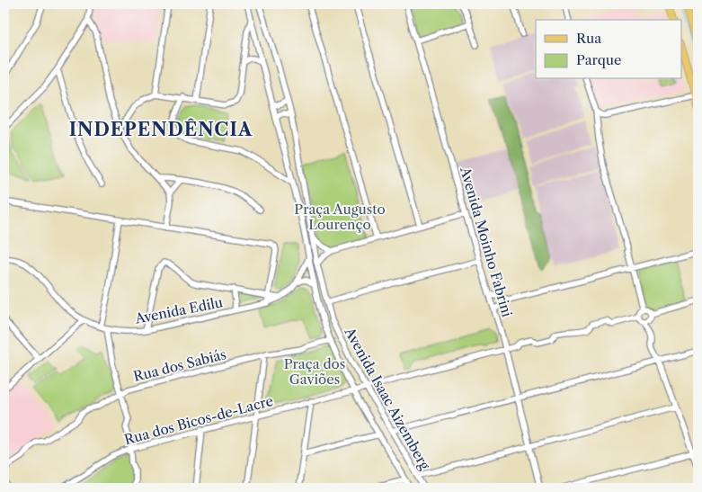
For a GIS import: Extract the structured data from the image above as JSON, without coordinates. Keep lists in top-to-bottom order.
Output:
{
  "streets": {
    "street": [
      "Avenida Moinho Fabrini",
      "Avenida Edilu",
      "Rua dos Sabiás",
      "Avenida Isaac Aizemberg",
      "Rua dos Bicos-de-Lacre"
    ]
  },
  "crossings": [
    ["Avenida Moinho Fabrini", "Rua dos Bicos-de-Lacre"],
    ["Avenida Edilu", "Avenida Isaac Aizemberg"],
    ["Rua dos Sabiás", "Avenida Isaac Aizemberg"],
    ["Avenida Isaac Aizemberg", "Rua dos Bicos-de-Lacre"]
  ],
  "districts": ["INDEPENDÊNCIA"],
  "parks": ["Praça Augusto Lourenço", "Praça dos Gaviões"],
  "legend": ["Rua", "Parque"]
}
